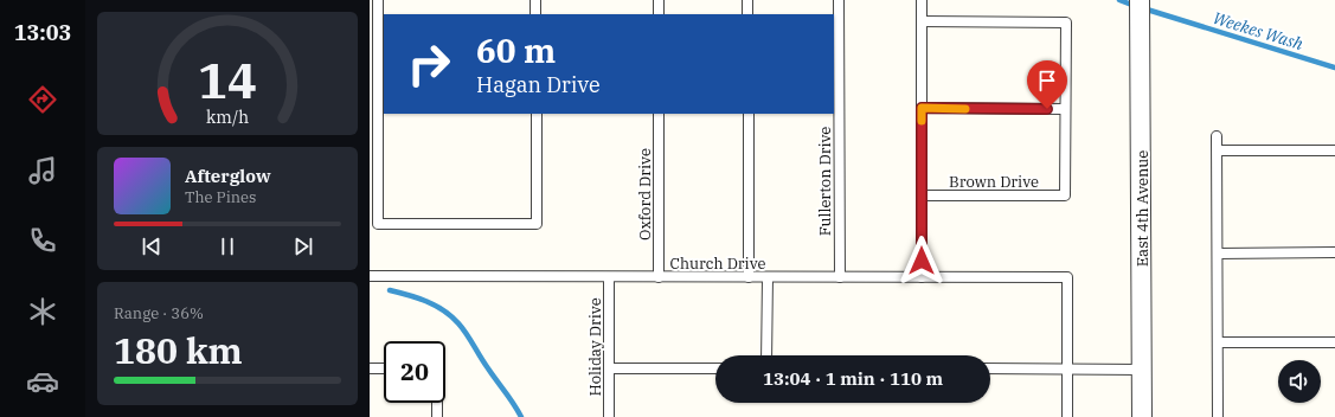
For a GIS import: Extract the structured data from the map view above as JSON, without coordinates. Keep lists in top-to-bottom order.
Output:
{
  "streets": {
    "street": ["East 4th Avenue"],
    "lane": [
      "Fullerton Drive",
      "Brown Drive",
      "Oxford Drive",
      "Church Drive",
      "Holiday Drive"
    ]
  },
  "crossings": [
    ["Fullerton Drive", "Church Drive"],
    ["Oxford Drive", "Church Drive"],
    ["Church Drive", "Holiday Drive"]
  ],
  "water": ["Weekes Wash"],
  "page": {
    "tabs": "13:03",
    "turn": ["60 m", "Hagan Drive"],
    "song": ["Afterglow", "The Pines"],
    "tile": ["Range · 36%", "180 km"],
    "limit": "20",
    "trip": "13:04 · 1 min · 110 m",
    "gauge": ["14", "km/h"]
  }
}
